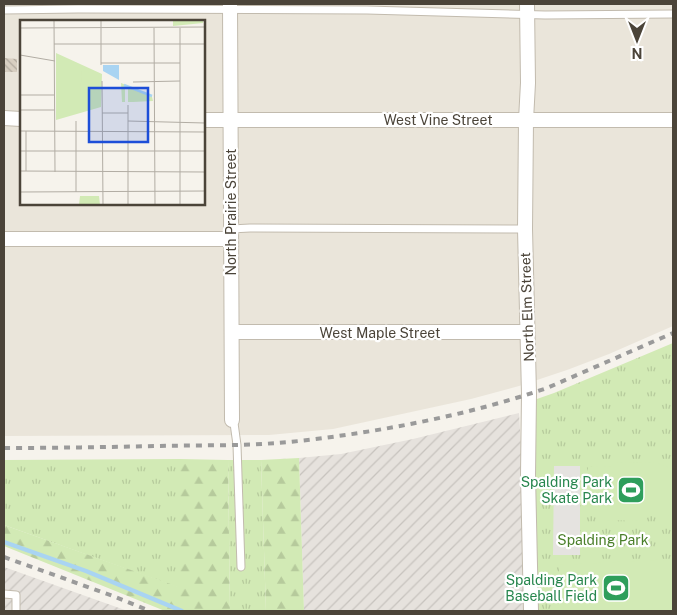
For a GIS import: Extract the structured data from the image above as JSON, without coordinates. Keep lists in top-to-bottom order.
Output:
{
  "streets": {
    "street": [
      "West Vine Street",
      "North Prairie Street",
      "North Elm Street",
      "West Maple Street"
    ]
  },
  "crossings": [
    ["West Vine Street", "North Prairie Street"],
    ["West Vine Street", "North Elm Street"],
    ["North Prairie Street", "West Maple Street"],
    ["North Elm Street", "West Maple Street"]
  ],
  "parks": ["Spalding Park"],
  "places": {
    "sports": ["Spalding Park Skate Park", "Spalding Park Baseball Field"]
  },
  "north": "bottom"
}
